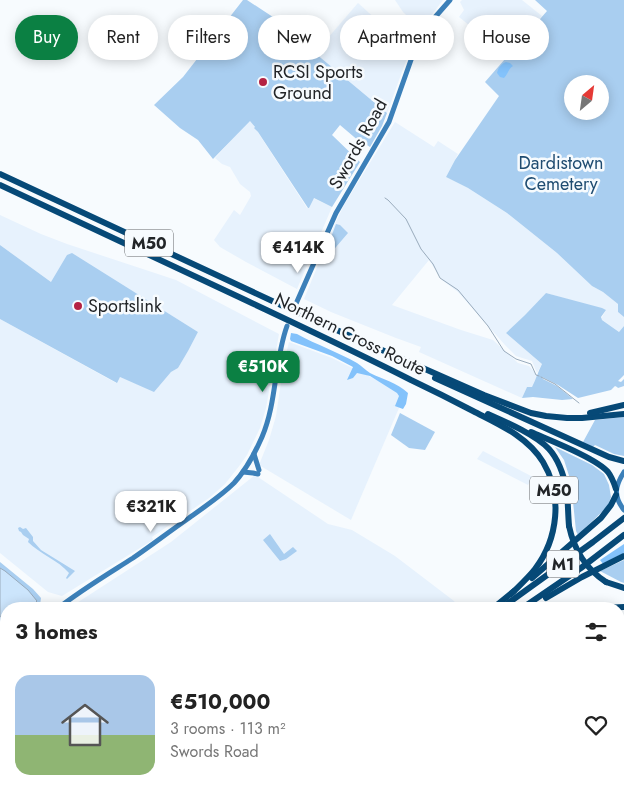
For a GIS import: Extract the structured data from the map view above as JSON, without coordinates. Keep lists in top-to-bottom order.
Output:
{
  "streets": {
    "highway": ["M50", "Northern Cross Route", "M1"],
    "main road": ["Swords Road"]
  },
  "crossings": [
    ["M50", "Northern Cross Route"]
  ],
  "parks": ["Dardistown Cemetery"],
  "places": ["RCSI Sports Ground", "Sportslink"],
  "north": "top right",
  "page": {
    "chip": [
      "Buy",
      "Rent",
      "Filters",
      "New",
      "Apartment",
      "House"
    ],
    "price": ["€414K", "€510K", "€321K"],
    "heading": "3 homes",
    "list": [
      {
        "name": "€510,000",
        "note": "3 rooms · 113 m² · Swords Road"
      }
    ]
  }
}
